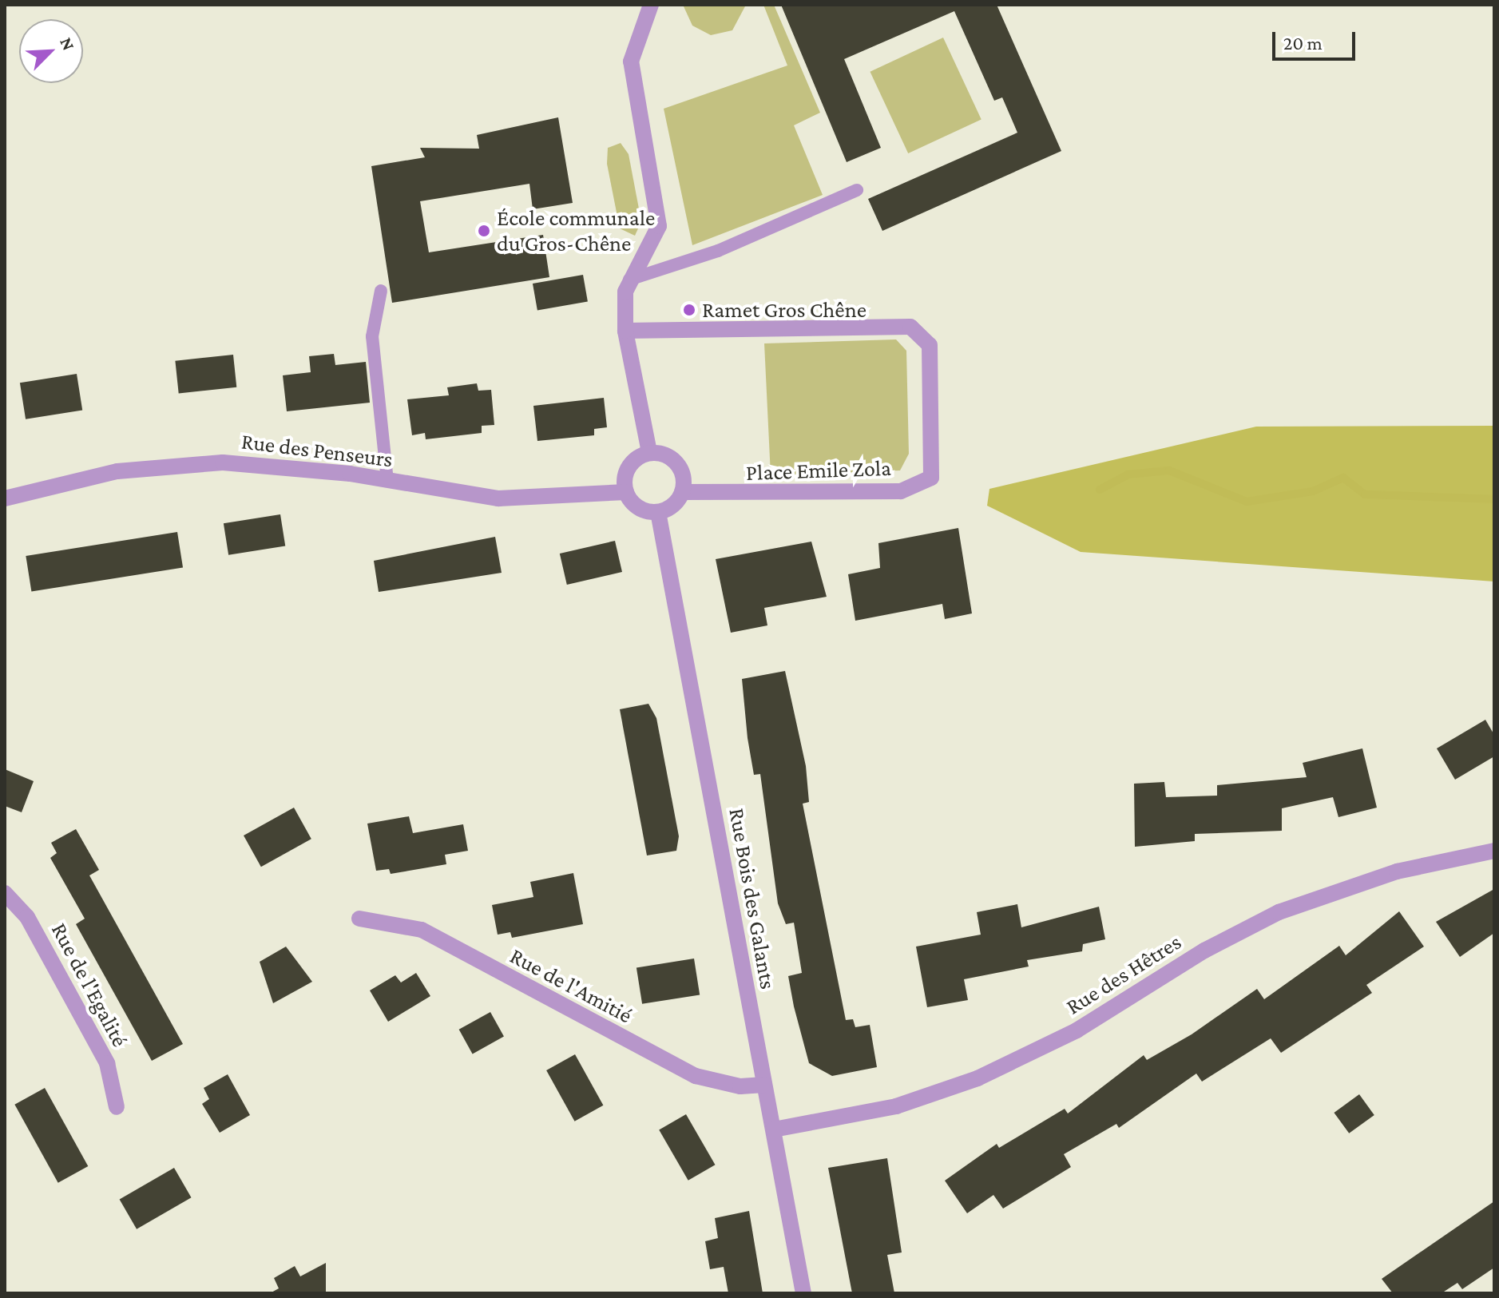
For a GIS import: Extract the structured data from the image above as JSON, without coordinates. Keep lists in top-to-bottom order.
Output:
{
  "streets": {
    "street": [
      "Rue des Penseurs",
      "Place Emile Zola",
      "Rue Bois des Galants",
      "Rue des Hêtres",
      "Rue de l'Egalité",
      "Rue de l'Amitié"
    ]
  },
  "crossings": [
    ["Rue des Penseurs", "Place Emile Zola"],
    ["Rue des Penseurs", "Rue Bois des Galants"],
    ["Place Emile Zola", "Rue Bois des Galants"],
    ["Rue Bois des Galants", "Rue des Hêtres"],
    ["Rue Bois des Galants", "Rue de l'Amitié"]
  ],
  "places": ["École communale du Gros-Chêne", "Ramet Gros Chêne"],
  "scale_bar": "20 m",
  "north": "top right"
}
